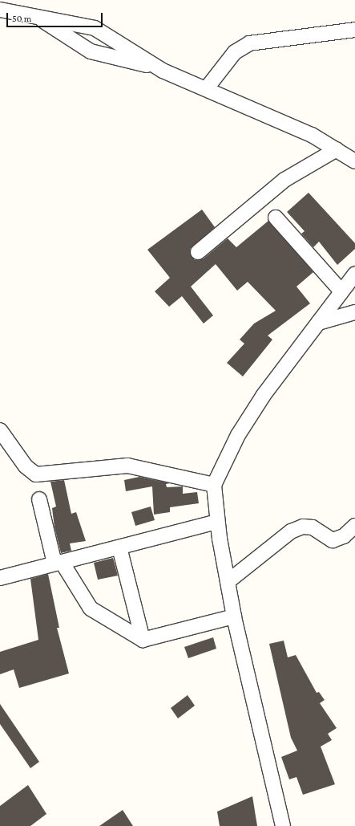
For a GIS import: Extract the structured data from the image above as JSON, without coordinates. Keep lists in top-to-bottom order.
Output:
{
  "scale_bar": "50 m"
}
